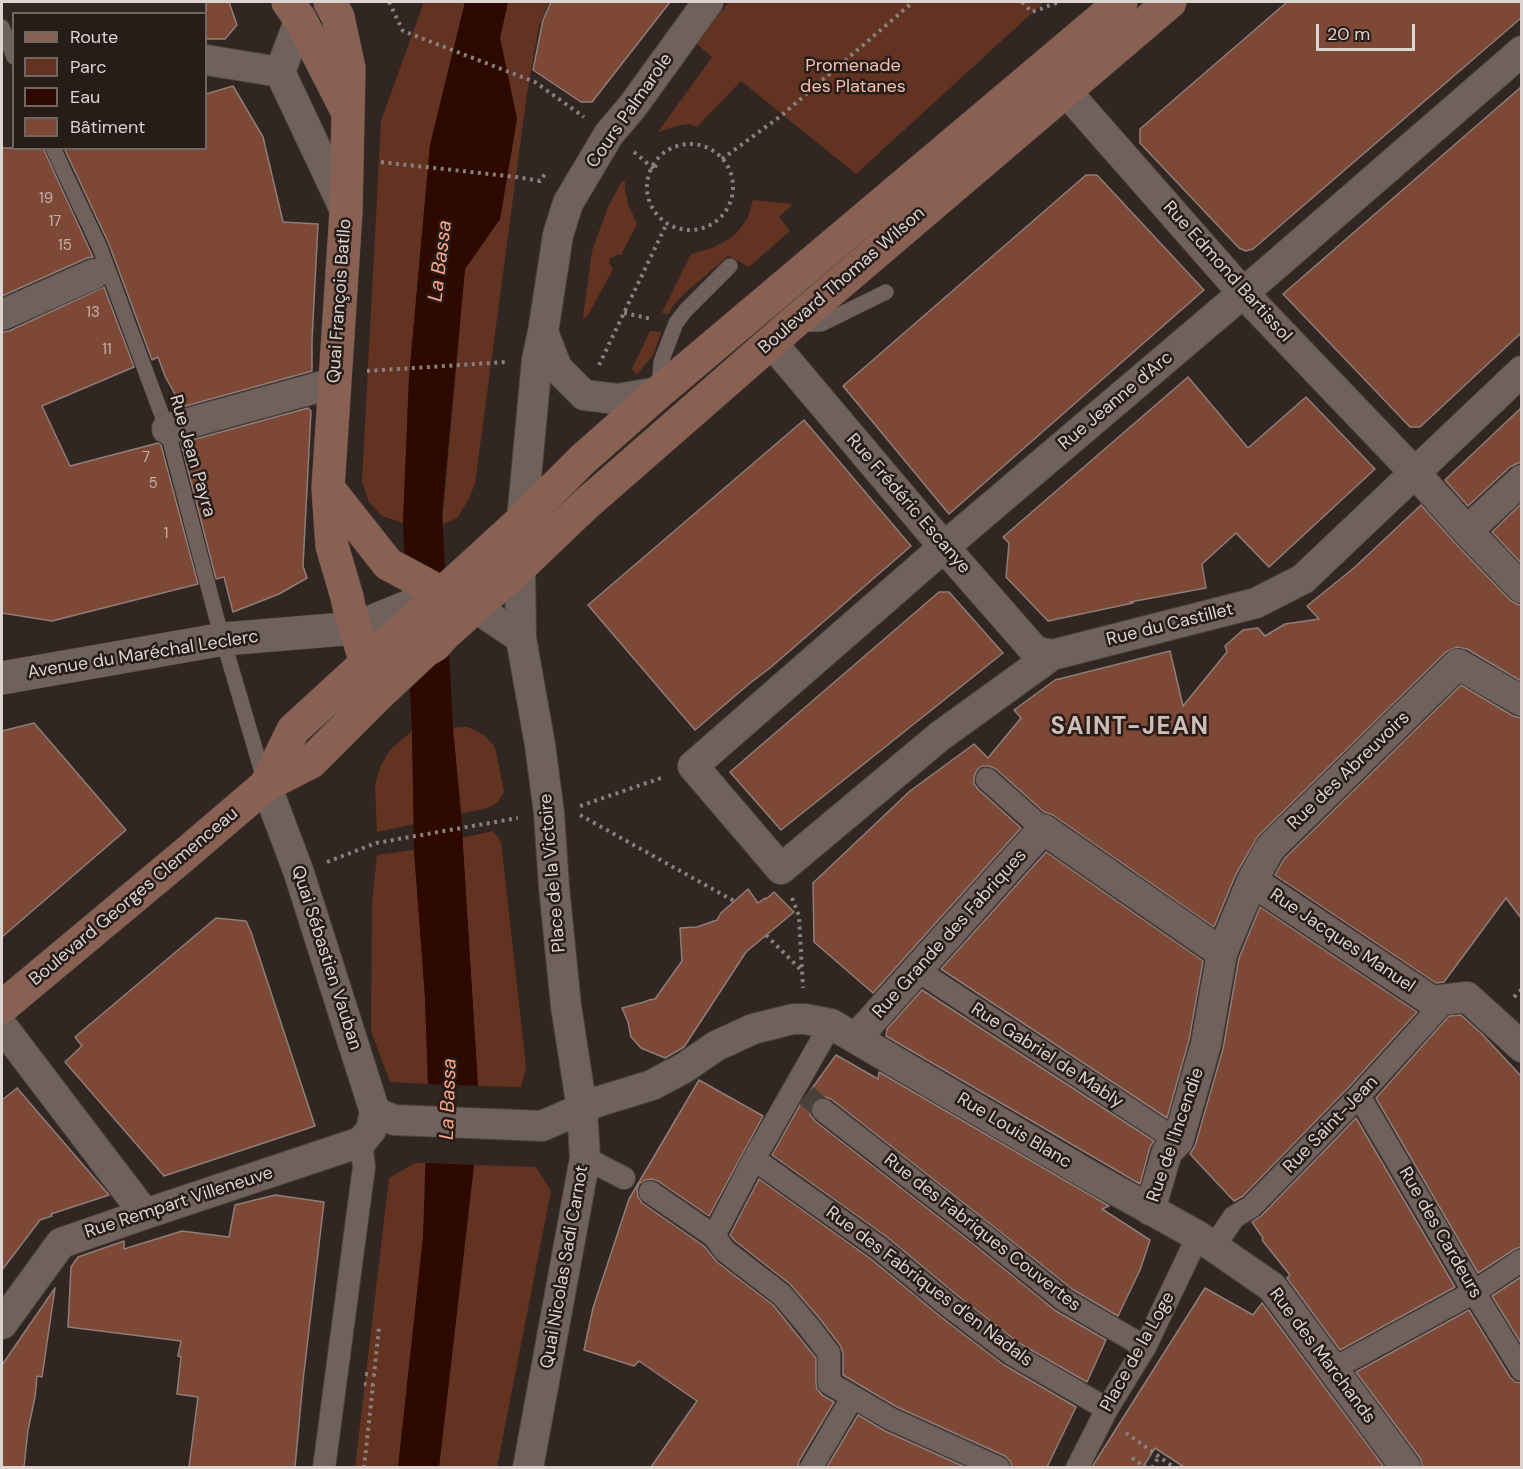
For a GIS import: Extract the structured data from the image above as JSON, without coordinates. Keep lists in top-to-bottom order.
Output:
{
  "streets": {
    "main road": ["Boulevard Thomas Wilson", "Quai François Batllo", "Boulevard Georges Clemenceau"],
    "street": [
      "Cours Palmarole",
      "Rue Edmond Bartissol",
      "Rue Jeanne d'Arc",
      "Rue Frédéric Escanye",
      "Rue du Castillet",
      "Avenue du Maréchal Leclerc",
      "Rue des Abreuvoirs",
      "Place de la Victoire",
      "Rue Grande des Fabriques",
      "Rue Jacques Manuel",
      "Quai Sébastien Vauban",
      "Rue Gabriel de Mably",
      "Rue Saint-Jean",
      "Rue Louis Blanc",
      "Rue de l'Incendie",
      "Rue Rempart Villeneuve",
      "Rue des Fabriques Couvertes",
      "Rue des Cardeurs",
      "Quai Nicolas Sadi Carnot",
      "Rue des Fabriques d'en Nadals",
      "Place de la Loge",
      "Rue des Marchands"
    ],
    "lane": ["Rue Jean Payra"]
  },
  "crossings": [
    ["Cours Palmarole", "Boulevard Thomas Wilson"],
    ["Cours Palmarole", "Place de la Victoire"],
    ["Rue Edmond Bartissol", "Boulevard Thomas Wilson"],
    ["Rue Edmond Bartissol", "Rue Jeanne d'Arc"],
    ["Rue Edmond Bartissol", "Rue du Castillet"],
    ["Boulevard Thomas Wilson", "Quai François Batllo"],
    ["Boulevard Thomas Wilson", "Rue Frédéric Escanye"],
    ["Boulevard Thomas Wilson", "Avenue du Maréchal Leclerc"],
    ["Boulevard Thomas Wilson", "Place de la Victoire"],
    ["Quai François Batllo", "Rue Jean Payra"],
    ["Quai François Batllo", "Avenue du Maréchal Leclerc"],
    ["Quai François Batllo", "Boulevard Georges Clemenceau"],
    ["Quai François Batllo", "Quai Sébastien Vauban"],
    ["Rue Jeanne d'Arc", "Rue Frédéric Escanye"],
    ["Rue Jean Payra", "Avenue du Maréchal Leclerc"],
    ["Rue Jean Payra", "Boulevard Georges Clemenceau"],
    ["Rue Jean Payra", "Quai Sébastien Vauban"],
    ["Rue Frédéric Escanye", "Rue du Castillet"],
    ["Rue des Abreuvoirs", "Rue Jacques Manuel"],
    ["Rue des Abreuvoirs", "Rue de l'Incendie"],
    ["Place de la Victoire", "Quai Nicolas Sadi Carnot"],
    ["Boulevard Georges Clemenceau", "Quai Sébastien Vauban"],
    ["Rue Grande des Fabriques", "Rue Gabriel de Mably"],
    ["Rue Grande des Fabriques", "Rue Louis Blanc"],
    ["Rue Jacques Manuel", "Rue Saint-Jean"],
    ["Rue Gabriel de Mably", "Rue de l'Incendie"],
    ["Rue Saint-Jean", "Rue Louis Blanc"],
    ["Rue Saint-Jean", "Rue des Cardeurs"],
    ["Rue Saint-Jean", "Place de la Loge"],
    ["Rue Saint-Jean", "Rue des Marchands"],
    ["Rue Louis Blanc", "Rue de l'Incendie"],
    ["Rue Louis Blanc", "Place de la Loge"],
    ["Rue Louis Blanc", "Rue des Marchands"],
    ["Rue des Fabriques Couvertes", "Place de la Loge"],
    ["Rue des Fabriques d'en Nadals", "Place de la Loge"],
    ["Place de la Loge", "Rue des Marchands"]
  ],
  "districts": ["SAINT-JEAN"],
  "water": ["La Bassa"],
  "parks": ["Promenade des Platanes"],
  "house_numbers": [
    "19",
    "17",
    "15",
    "13",
    "11",
    "7",
    "5",
    "1"
  ],
  "legend": [
    "Route",
    "Parc",
    "Eau",
    "Bâtiment"
  ],
  "scale_bar": "20 m"
}
